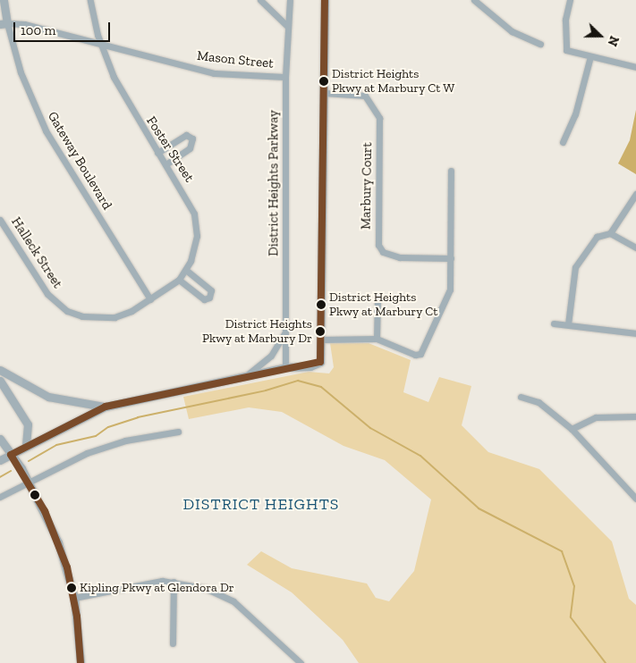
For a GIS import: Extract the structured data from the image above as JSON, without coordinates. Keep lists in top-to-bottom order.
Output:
{
  "streets": {
    "street": [
      "Mason Street",
      "Foster Street",
      "Gateway Boulevard",
      "District Heights Parkway",
      "Marbury Court",
      "Halleck Street"
    ]
  },
  "crossings": [
    ["Mason Street", "Foster Street"],
    ["Mason Street", "Gateway Boulevard"],
    ["Mason Street", "District Heights Parkway"],
    ["Foster Street", "Gateway Boulevard"],
    ["Foster Street", "Halleck Street"],
    ["Gateway Boulevard", "Halleck Street"]
  ],
  "districts": ["DISTRICT HEIGHTS"],
  "places": [
    "District Heights Pkwy at Marbury Ct W",
    "District Heights Pkwy at Marbury Ct",
    "District Heights Pkwy at Marbury Dr",
    "Kipling Pkwy at Glendora Dr"
  ],
  "scale_bar": "100 m",
  "north": "right"
}
